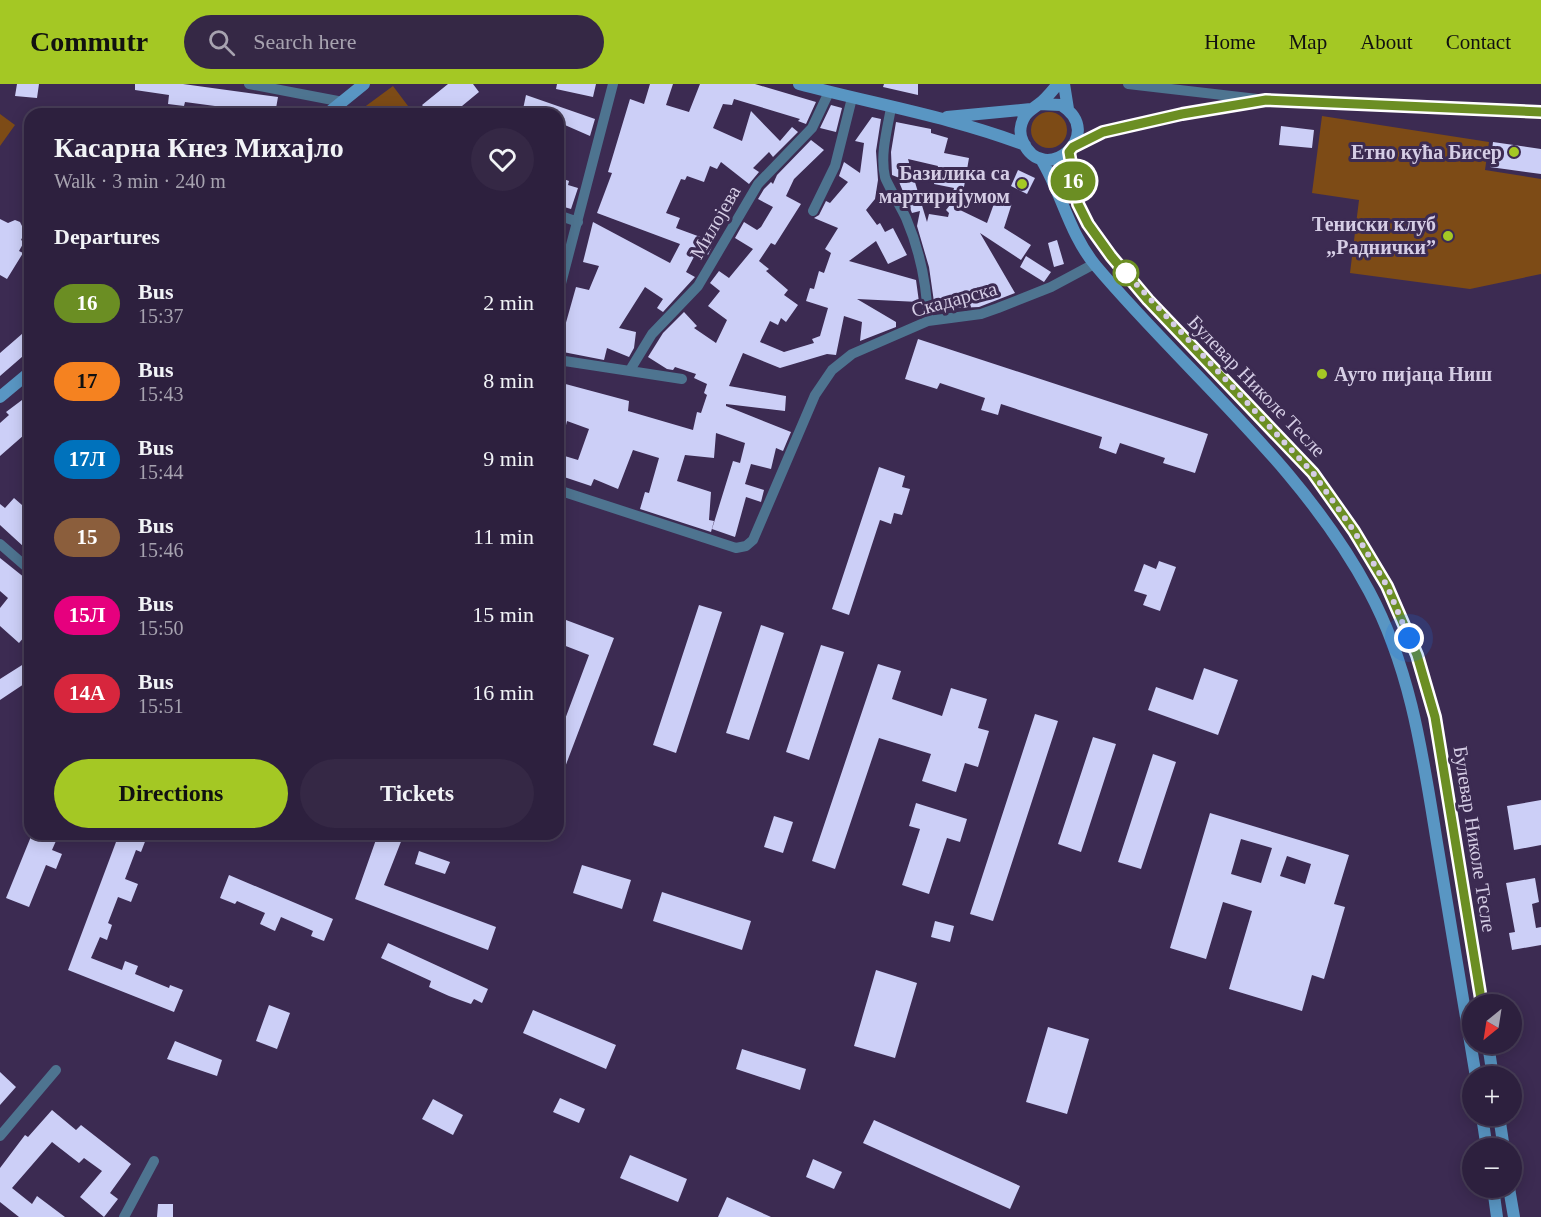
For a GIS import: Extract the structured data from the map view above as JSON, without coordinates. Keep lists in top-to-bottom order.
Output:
{
  "streets": {
    "main road": ["Булевар Николе Тесле"],
    "street": ["Милојева", "Скадарска"]
  },
  "crossings": [
    ["Скадарска", "Булевар Николе Тесле"]
  ],
  "places": [
    "Етно кућа Бисер",
    "Базилика са мартиријумом",
    "Тениски клуб „Раднички”",
    "Ауто пијаца Ниш"
  ],
  "lines": ["bus line 16"],
  "north": "bottom left",
  "page": {
    "header": "Commutr",
    "search": "Search here",
    "nav": [
      "Home",
      "Map",
      "About",
      "Contact"
    ],
    "on_map": "16",
    "heading": [
      ["Касарна Кнез Михајло", "Walk · 3 min · 240 m"],
      "Departures"
    ],
    "list": [
      {
        "mark": "16",
        "name": "Bus",
        "note": "15:37",
        "value": "2 min"
      },
      {
        "mark": "17",
        "name": "Bus",
        "note": "15:43",
        "value": "8 min"
      },
      {
        "mark": "17Л",
        "name": "Bus",
        "note": "15:44",
        "value": "9 min"
      },
      {
        "mark": "15",
        "name": "Bus",
        "note": "15:46",
        "value": "11 min"
      },
      {
        "mark": "15Л",
        "name": "Bus",
        "note": "15:50",
        "value": "15 min"
      },
      {
        "mark": "14А",
        "name": "Bus",
        "note": "15:51",
        "value": "16 min"
      }
    ],
    "buttons": ["Directions", "Tickets"],
    "map_buttons": ["+", "−"]
  }
}
